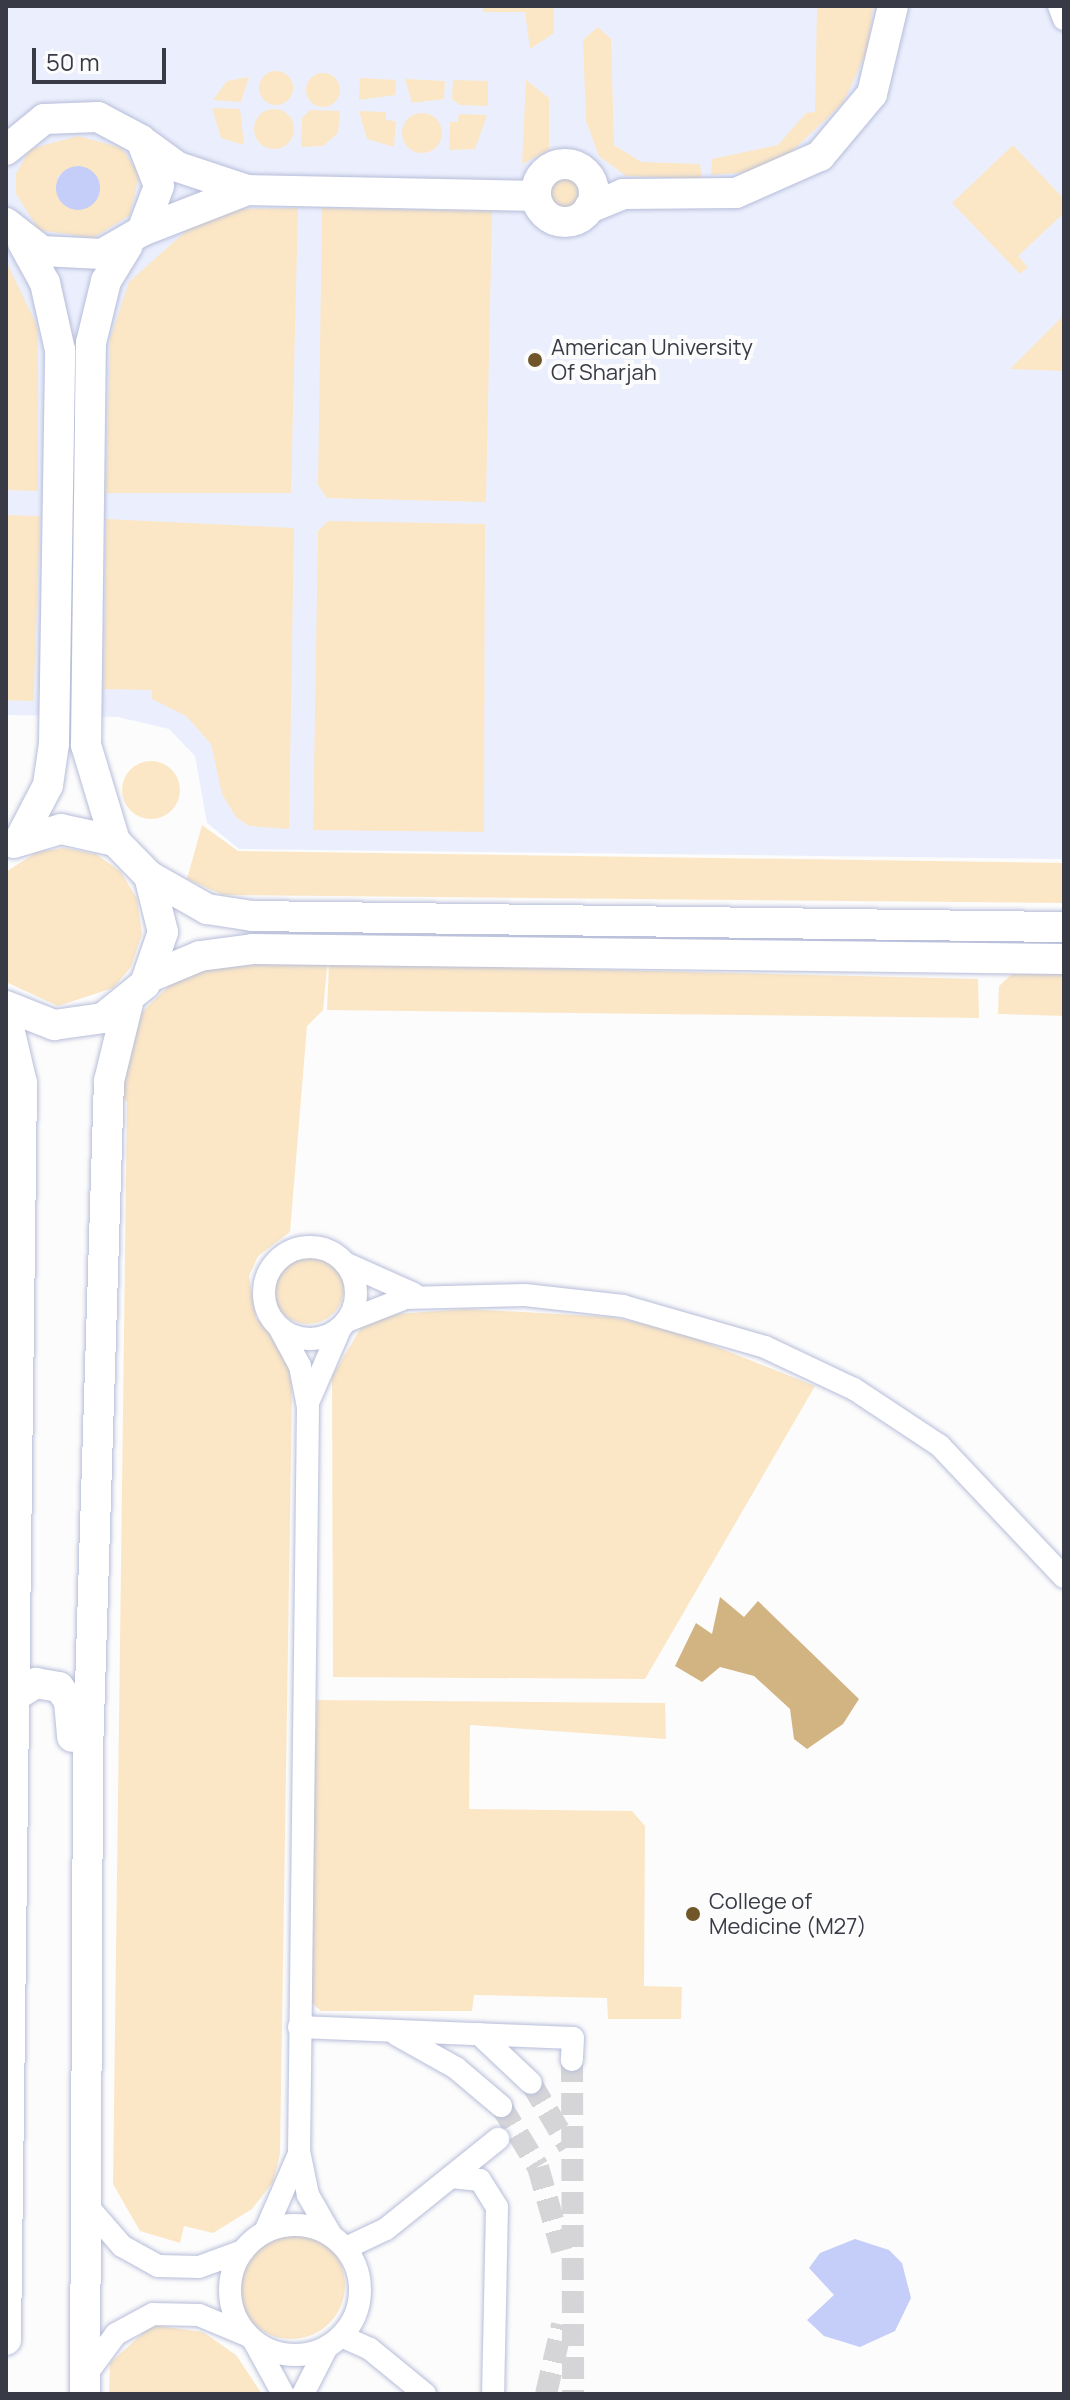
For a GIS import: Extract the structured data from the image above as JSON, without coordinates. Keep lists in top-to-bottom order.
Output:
{
  "places": ["American University Of Sharjah", "College of Medicine (M27)"],
  "scale_bar": "50 m"
}
